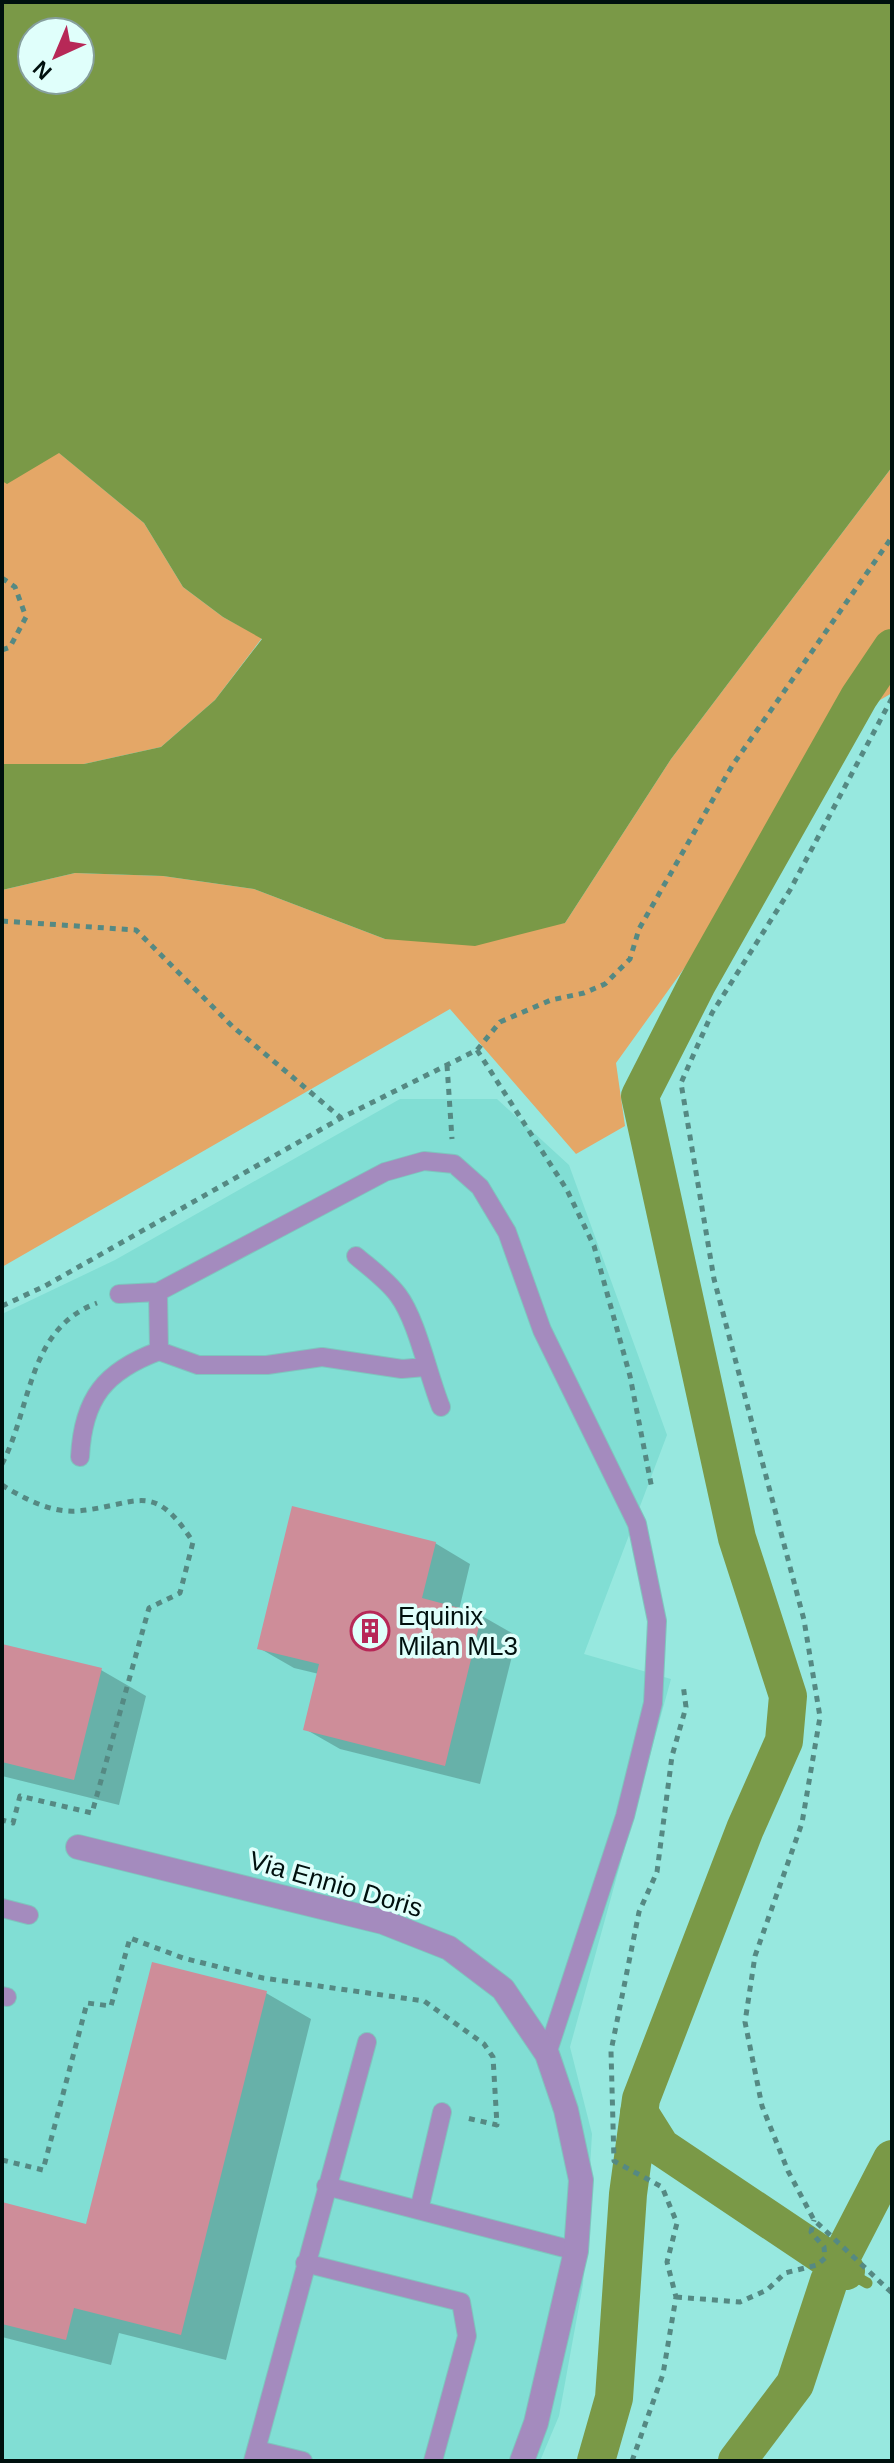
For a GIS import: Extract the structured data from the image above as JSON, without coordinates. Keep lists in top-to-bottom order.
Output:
{
  "streets": {
    "street": ["Via Ennio Doris"]
  },
  "places": {
    "building": ["Equinix Milan ML3"]
  },
  "north": "bottom left"
}
